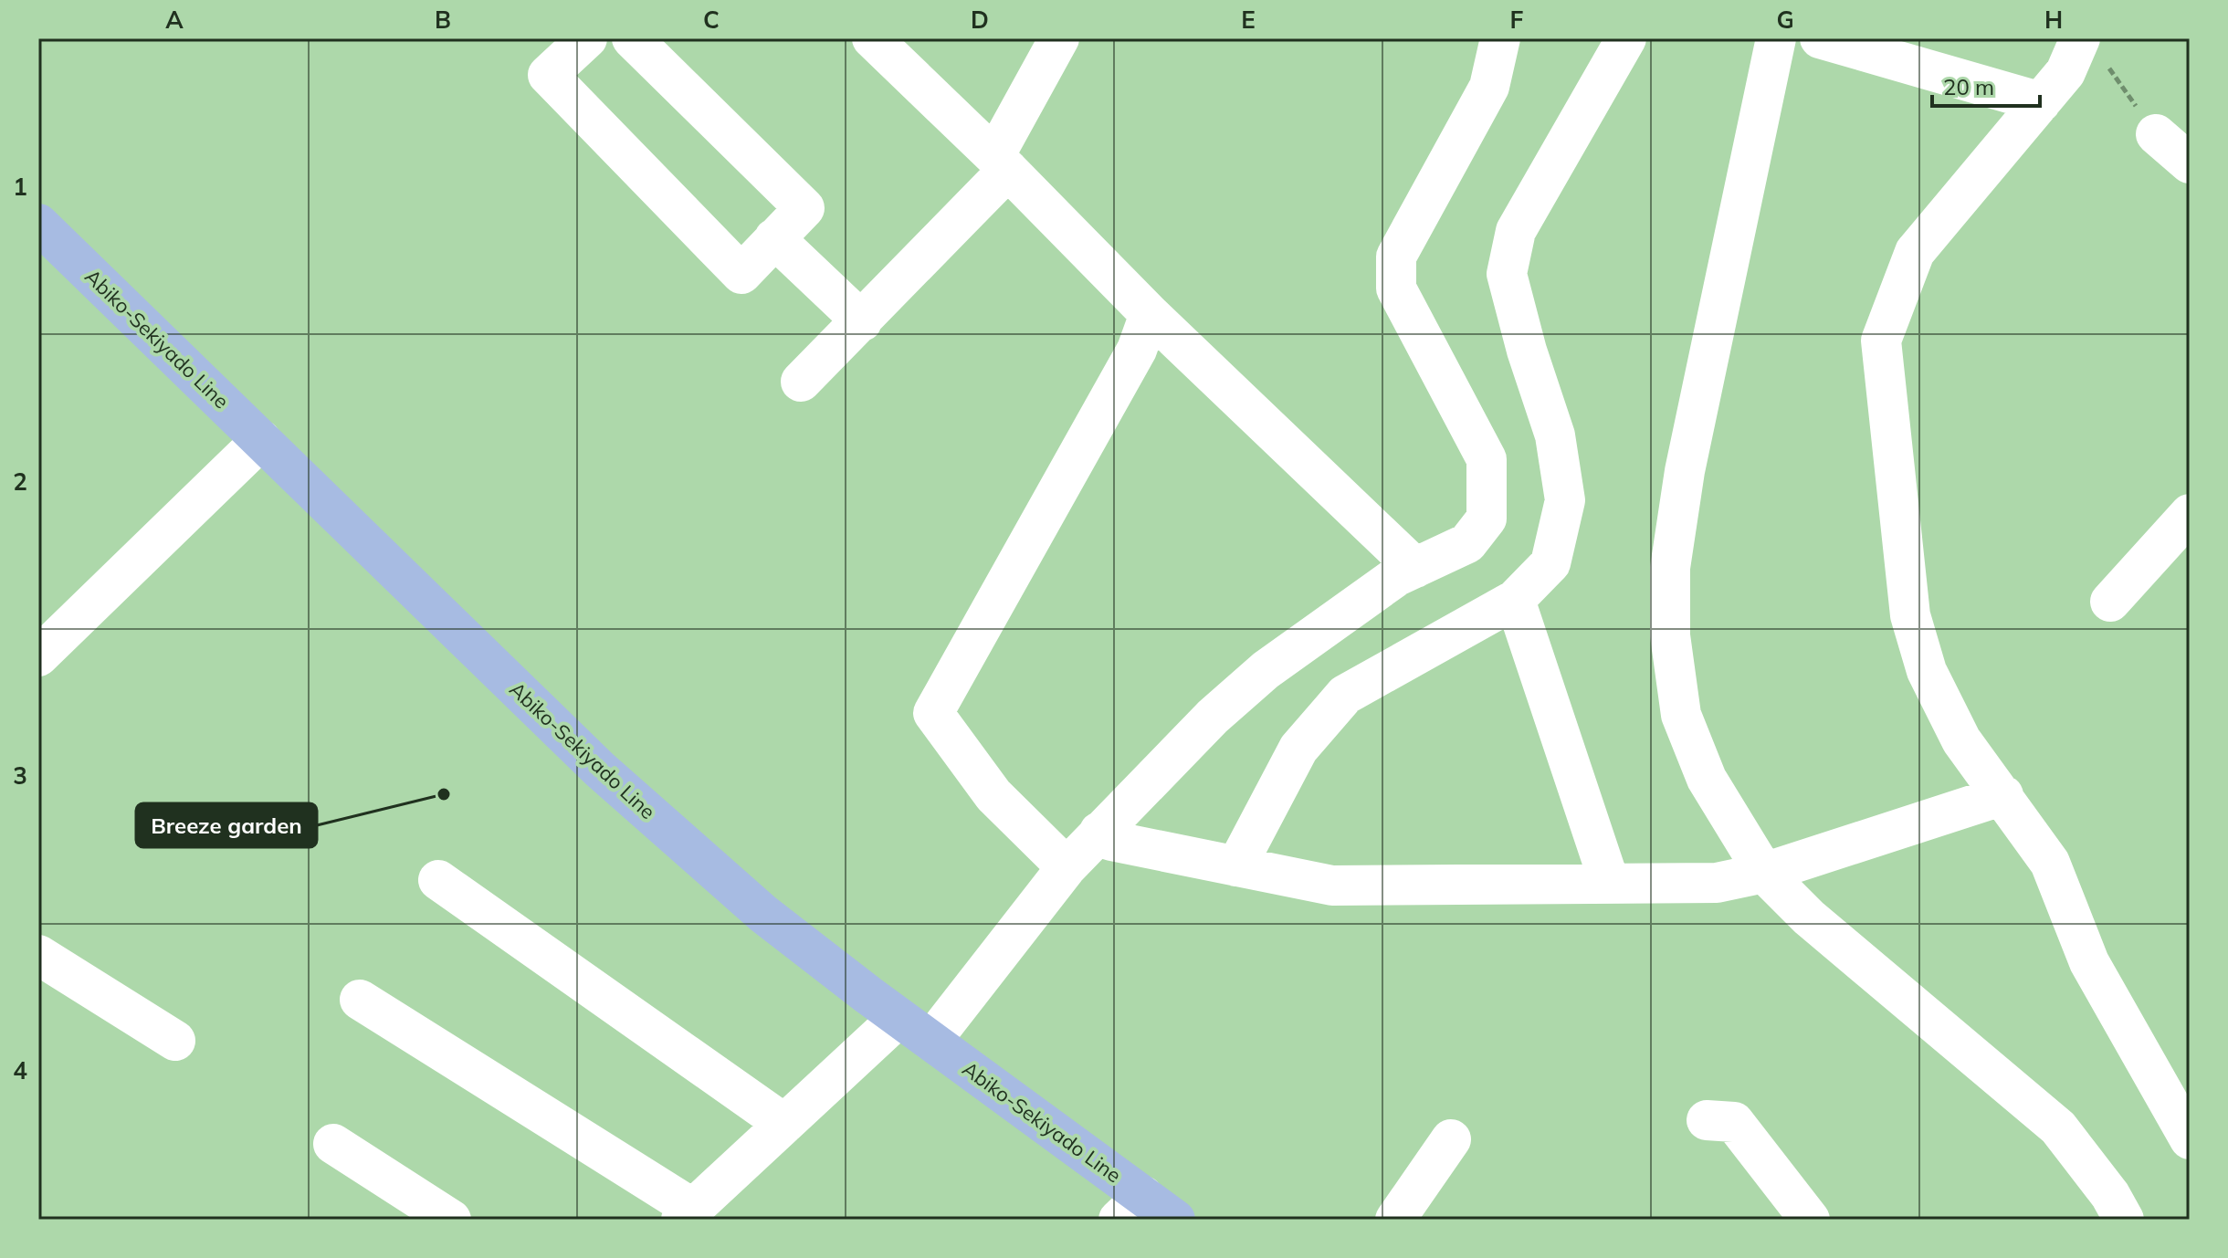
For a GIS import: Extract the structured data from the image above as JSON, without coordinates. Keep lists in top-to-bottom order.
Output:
{
  "streets": {
    "main road": ["Abiko-Sekiyado Line"]
  },
  "places": ["Breeze garden"],
  "scale_bar": "20 m",
  "grid": {
    "columns": [
      "A",
      "B",
      "C",
      "D",
      "E",
      "F",
      "G",
      "H"
    ],
    "rows": [
      "1",
      "2",
      "3",
      "4"
    ]
  }
}
